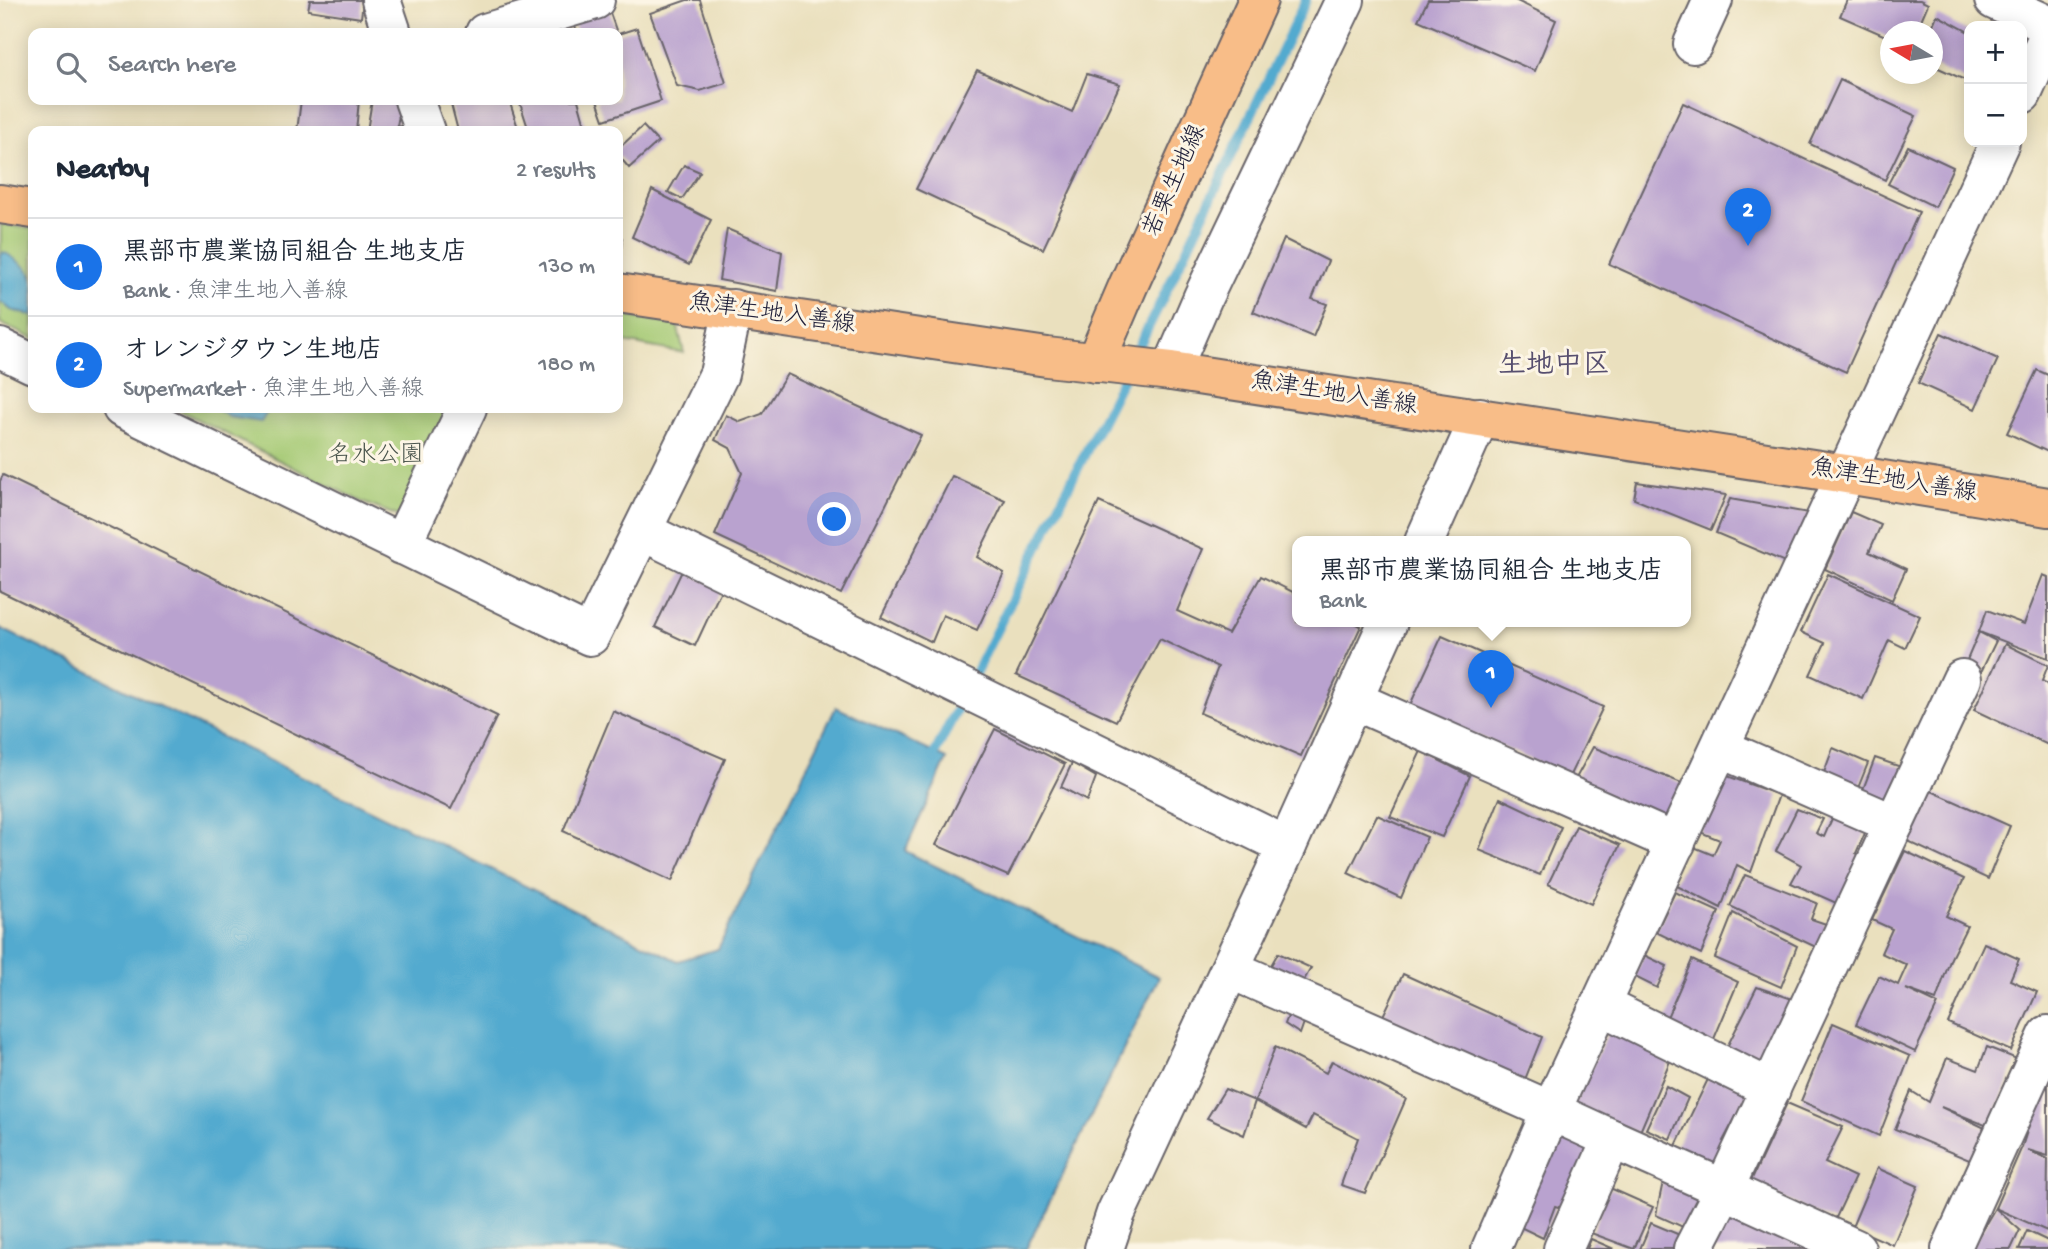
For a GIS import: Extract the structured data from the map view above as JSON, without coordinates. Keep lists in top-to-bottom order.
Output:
{
  "streets": {
    "main road": ["若栗生地線", "魚津生地入善線"]
  },
  "crossings": [
    ["若栗生地線", "魚津生地入善線"]
  ],
  "districts": ["生地中区"],
  "parks": ["名水公園"],
  "north": "left",
  "page": {
    "map_buttons": ["+", "−"],
    "search": "Search here",
    "heading": ["Nearby", "2 results"],
    "pins": ["2", "1"],
    "list": [
      {
        "mark": "1",
        "name": "黒部市農業協同組合 生地支店",
        "note": "Bank · 魚津生地入善線",
        "value": "130 m"
      },
      {
        "mark": "2",
        "name": "オレンジタウン生地店",
        "note": "Supermarket · 魚津生地入善線",
        "value": "180 m"
      }
    ],
    "popup": ["黒部市農業協同組合 生地支店", "Bank"]
  }
}
